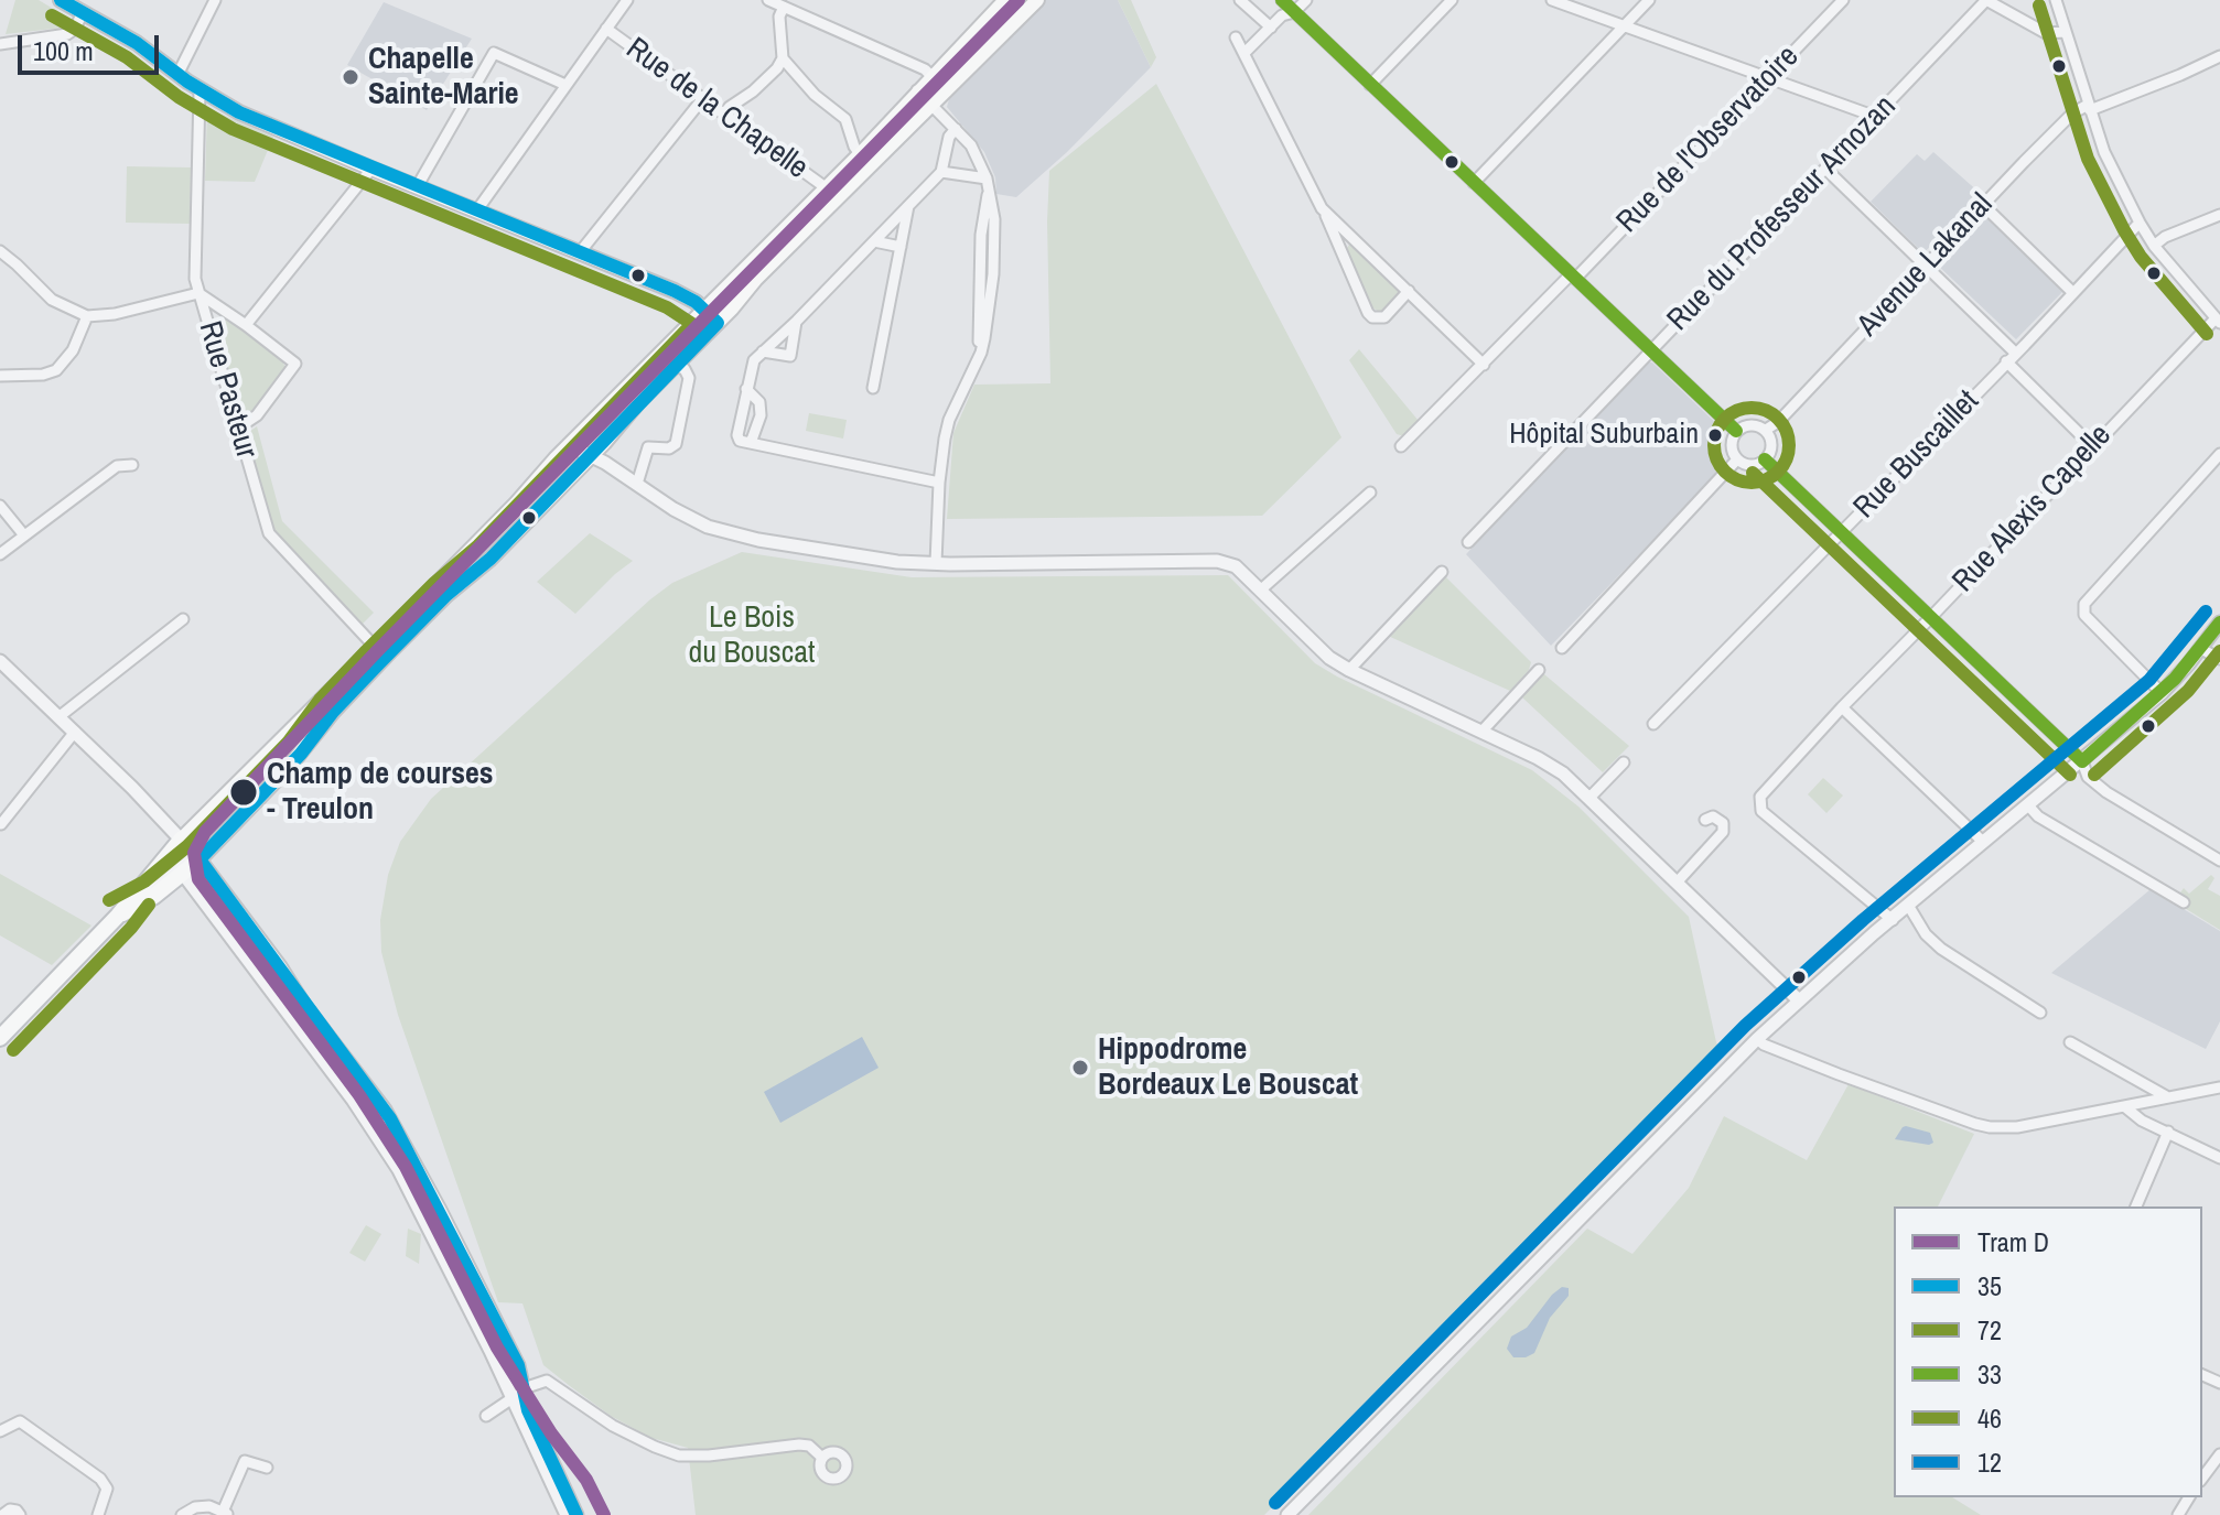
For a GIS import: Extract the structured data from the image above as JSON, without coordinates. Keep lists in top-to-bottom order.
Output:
{
  "streets": {
    "street": [
      "Rue de la Chapelle",
      "Rue de l'Observatoire",
      "Rue du Professeur Arnozan",
      "Avenue Lakanal",
      "Rue Pasteur",
      "Rue Buscaillet",
      "Rue Alexis Capelle"
    ]
  },
  "parks": ["Le Bois du Bouscat"],
  "places": [
    "Chapelle Sainte-Marie",
    "Hôpital Suburbain",
    "Champ de courses - Treulon",
    "Hippodrome Bordeaux Le Bouscat"
  ],
  "lines": [
    "tram line D",
    "transit line 35",
    "transit line 33",
    "transit line 46",
    "transit line 72",
    "transit line 12"
  ],
  "legend": [
    "Tram D",
    "35",
    "72",
    "33",
    "46",
    "12"
  ],
  "scale_bar": "100 m"
}
